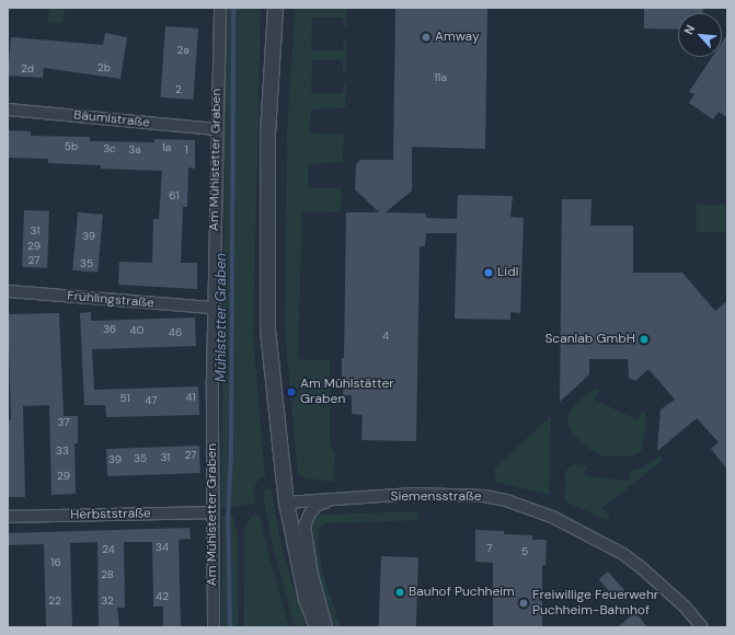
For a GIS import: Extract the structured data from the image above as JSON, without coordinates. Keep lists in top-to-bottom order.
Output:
{
  "streets": {
    "street": [
      "Bäumlstraße",
      "Am Mühlstetter Graben",
      "Frühlingstraße",
      "Siemensstraße",
      "Herbststraße"
    ]
  },
  "crossings": [
    ["Bäumlstraße", "Am Mühlstetter Graben"],
    ["Am Mühlstetter Graben", "Frühlingstraße"],
    ["Am Mühlstetter Graben", "Herbststraße"]
  ],
  "water": ["Mühlstetter Graben"],
  "places": [
    "Amway",
    "Lidl",
    "Scanlab GmbH",
    "Am Mühlstätter Graben",
    "Bauhof Puchheim",
    "Freiwillige Feuerwehr Puchheim-Bahnhof"
  ],
  "house_numbers": [
    "2a",
    "2b",
    "2d",
    "11a",
    "2",
    "5b",
    "1a",
    "3c",
    "3a",
    "1",
    "61",
    "31",
    "39",
    "29",
    "27",
    "35",
    "36",
    "40",
    "46",
    "4",
    "41",
    "51",
    "47",
    "37",
    "33",
    "27",
    "31",
    "35",
    "39",
    "29",
    "34",
    "7",
    "24",
    "5",
    "16",
    "28",
    "42",
    "22",
    "32"
  ],
  "north": "top left"
}
